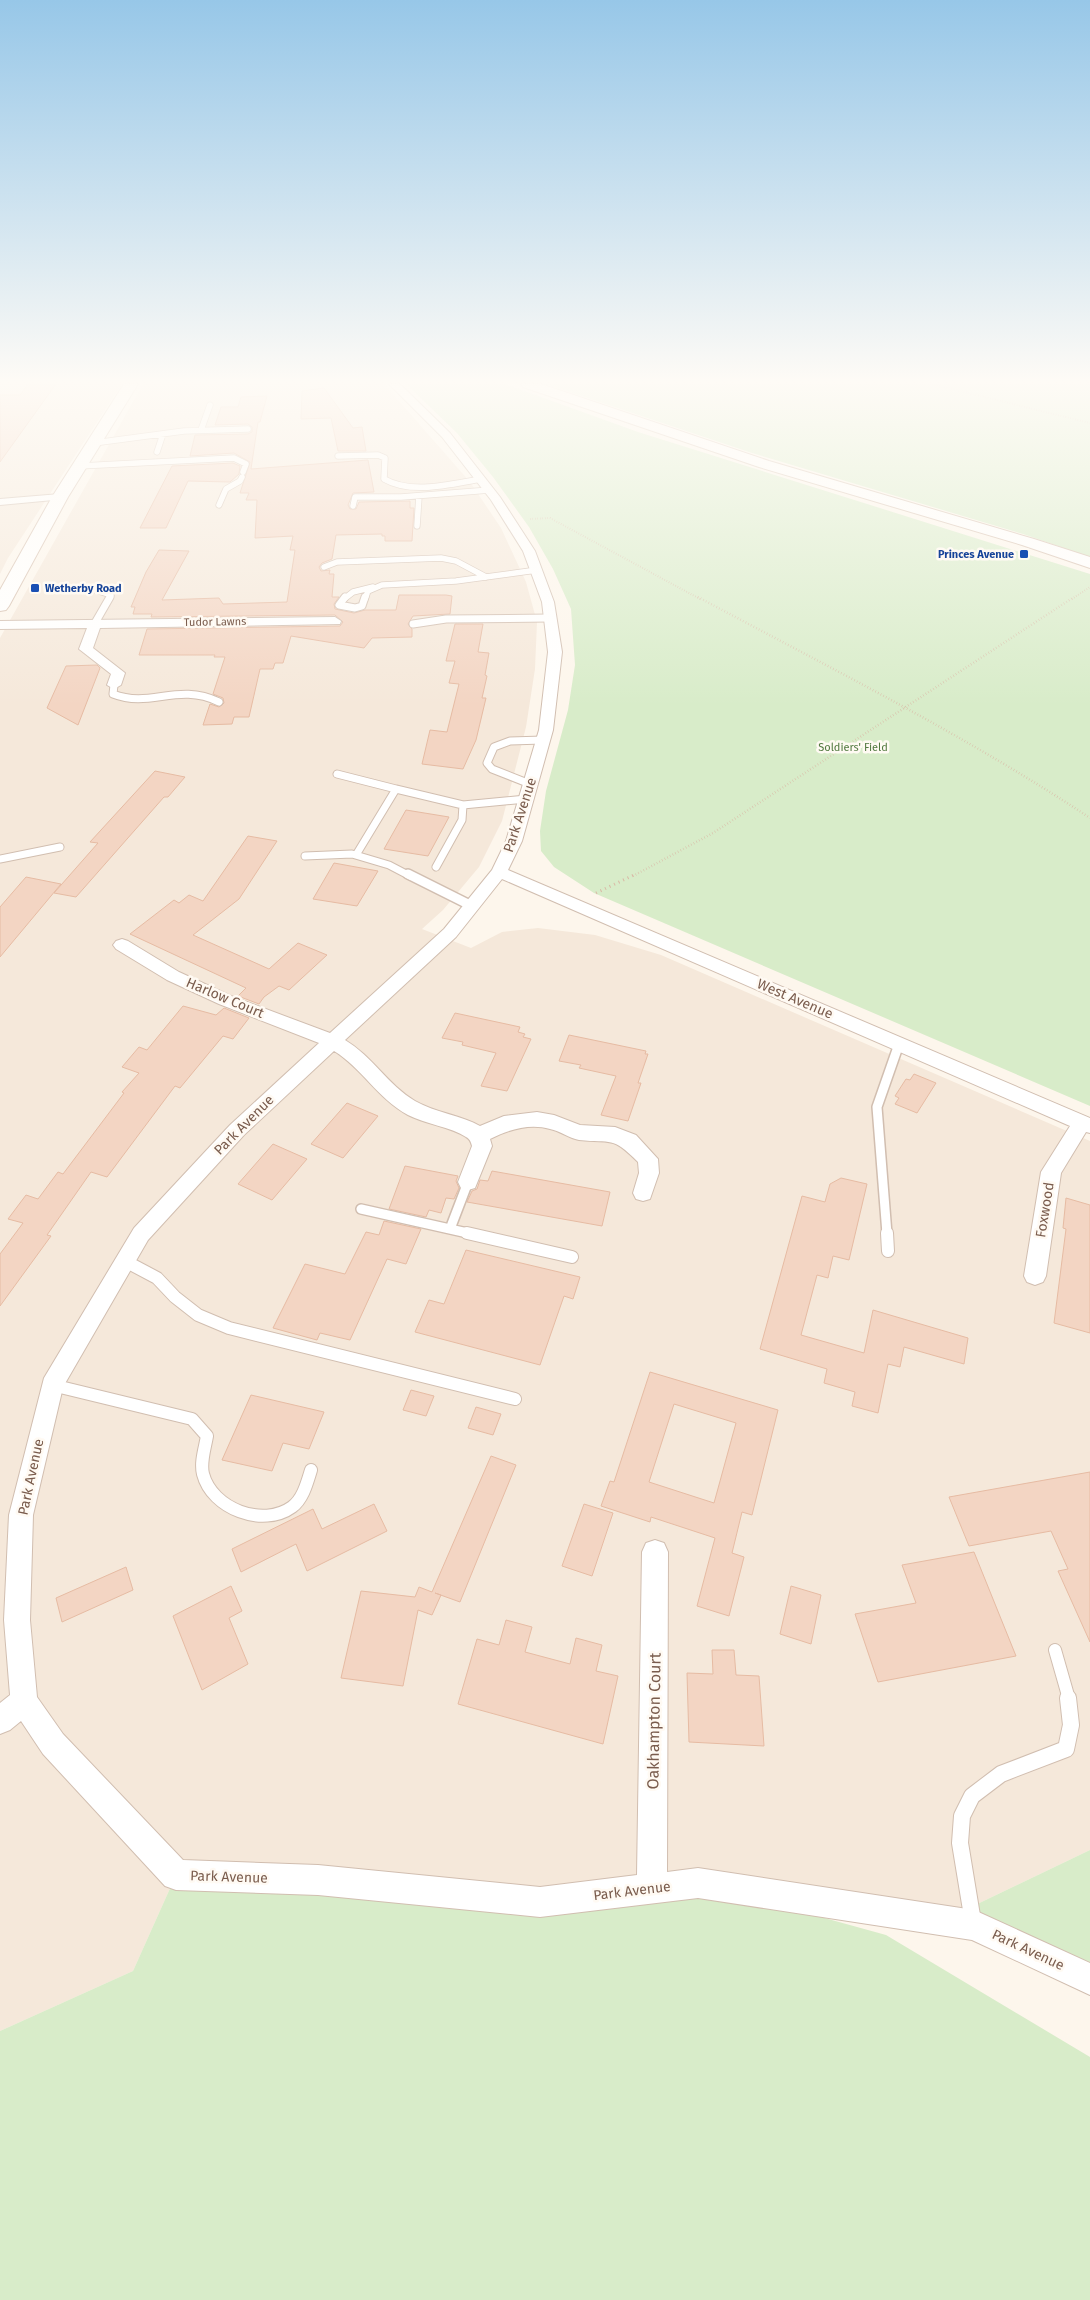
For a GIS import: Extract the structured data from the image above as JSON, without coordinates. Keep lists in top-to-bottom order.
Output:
{
  "streets": {
    "street": [
      "Tudor Lawns",
      "Park Avenue",
      "Harlow Court",
      "West Avenue",
      "Foxwood",
      "Oakhampton Court"
    ]
  },
  "crossings": [
    ["Park Avenue", "Harlow Court"],
    ["Park Avenue", "West Avenue"],
    ["Park Avenue", "Oakhampton Court"],
    ["West Avenue", "Foxwood"]
  ],
  "parks": ["Soldiers' Field"],
  "places": {
    "transit": ["Princes Avenue", "Wetherby Road"]
  }
}
